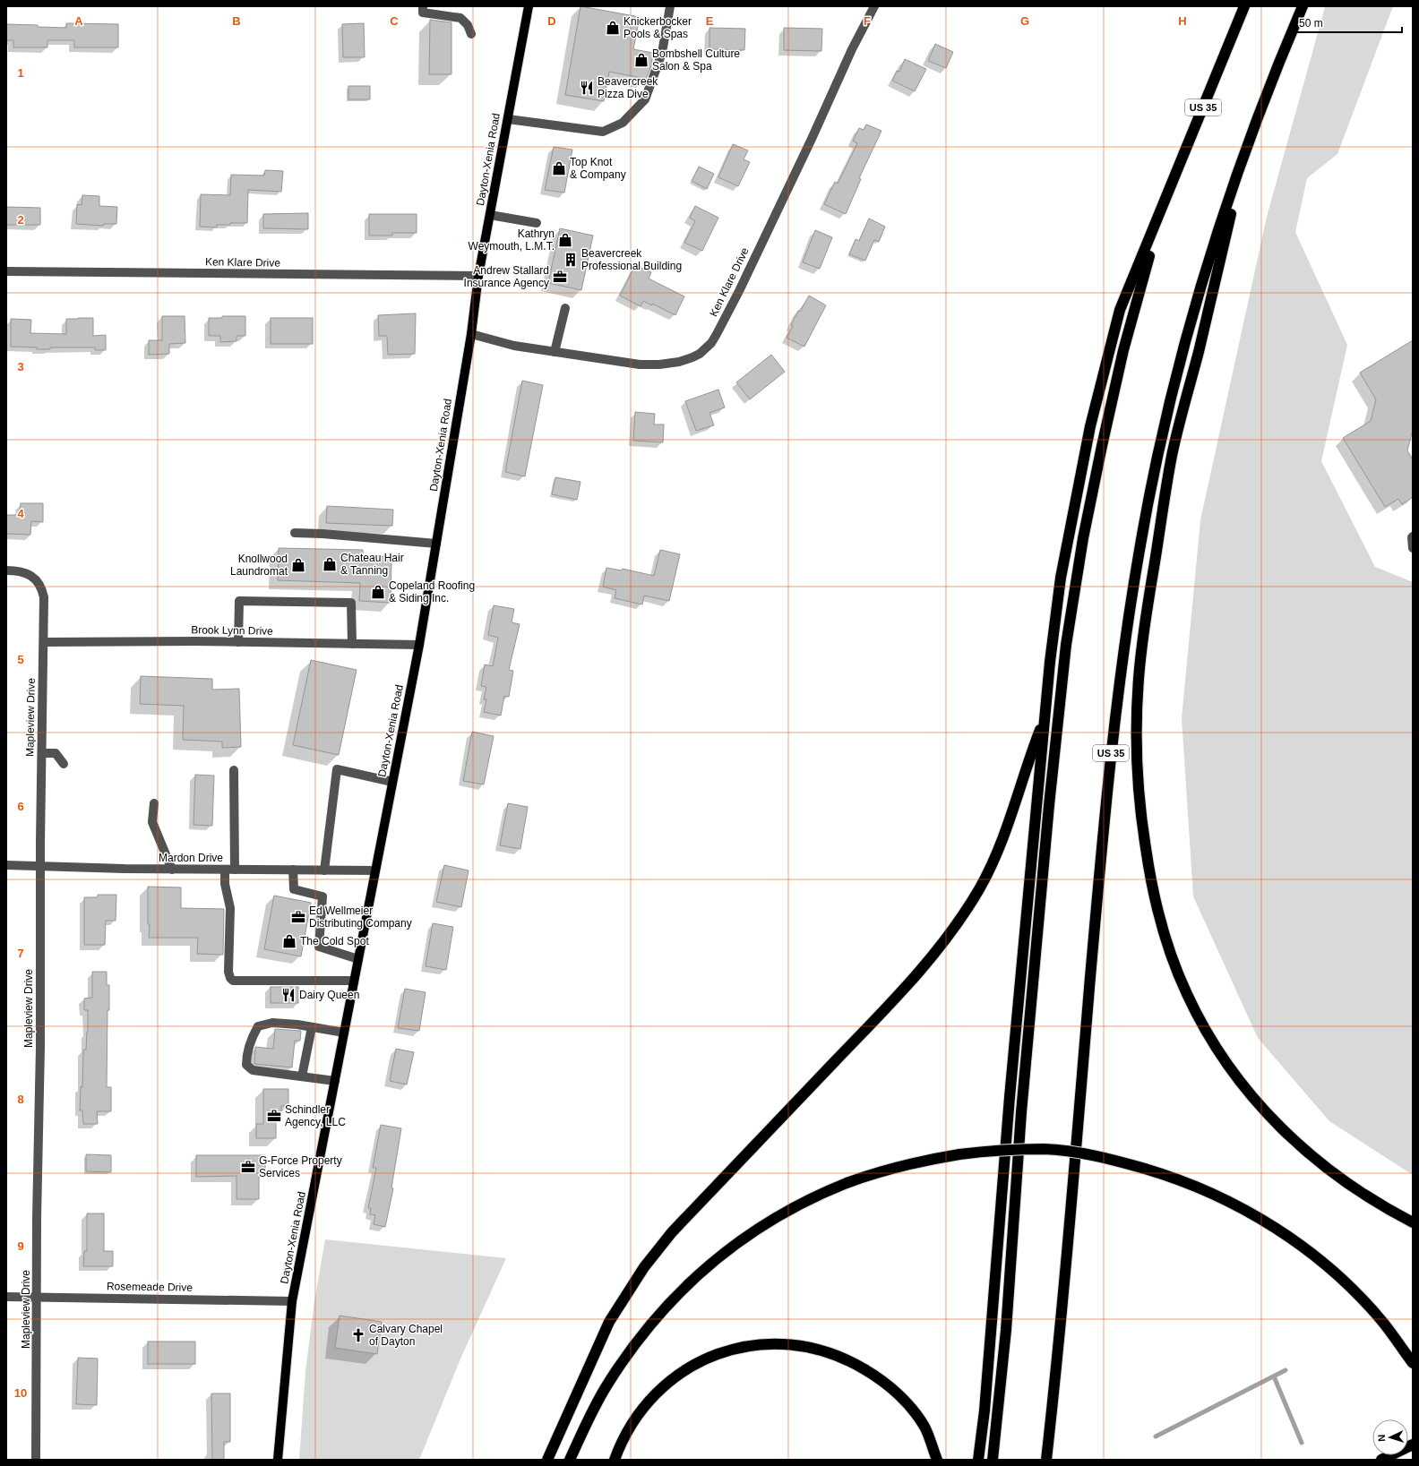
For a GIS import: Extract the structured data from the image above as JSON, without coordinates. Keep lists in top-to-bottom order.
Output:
{
  "streets": {
    "highway": ["US 35"],
    "main road": ["Dayton-Xenia Road"],
    "street": [
      "Ken Klare Drive",
      "Brook Lynn Drive",
      "Mapleview Drive",
      "Mardon Drive",
      "Rosemeade Drive"
    ]
  },
  "crossings": [
    ["Dayton-Xenia Road", "Ken Klare Drive"],
    ["Dayton-Xenia Road", "Brook Lynn Drive"],
    ["Dayton-Xenia Road", "Mardon Drive"],
    ["Dayton-Xenia Road", "Rosemeade Drive"],
    ["Brook Lynn Drive", "Mapleview Drive"],
    ["Mapleview Drive", "Mardon Drive"],
    ["Mapleview Drive", "Rosemeade Drive"]
  ],
  "places": {
    "shop": [
      "Knickerbocker Pools & Spas",
      "Bombshell Culture Salon & Spa",
      "Top Knot & Company",
      "Kathryn Weymouth, L.M.T.",
      "Chateau Hair & Tanning",
      "Knollwood Laundromat",
      "Copeland Roofing & Siding Inc.",
      "The Cold Spot"
    ],
    "restaurant": ["Beavercreek Pizza Dive", "Dairy Queen"],
    "building": ["Beavercreek Professional Building"],
    "office": [
      "Andrew Stallard Insurance Agency",
      "Ed Wellmeier Distributing Company",
      "Schindler Agency, LLC",
      "G-Force Property Services"
    ],
    "church": ["Calvary Chapel of Dayton"]
  },
  "scale_bar": "50 m",
  "north": "left",
  "grid": {
    "columns": [
      "A",
      "B",
      "C",
      "D",
      "E",
      "F",
      "G",
      "H"
    ],
    "rows": [
      "1",
      "2",
      "3",
      "4",
      "5",
      "6",
      "7",
      "8",
      "9",
      "10"
    ]
  }
}
